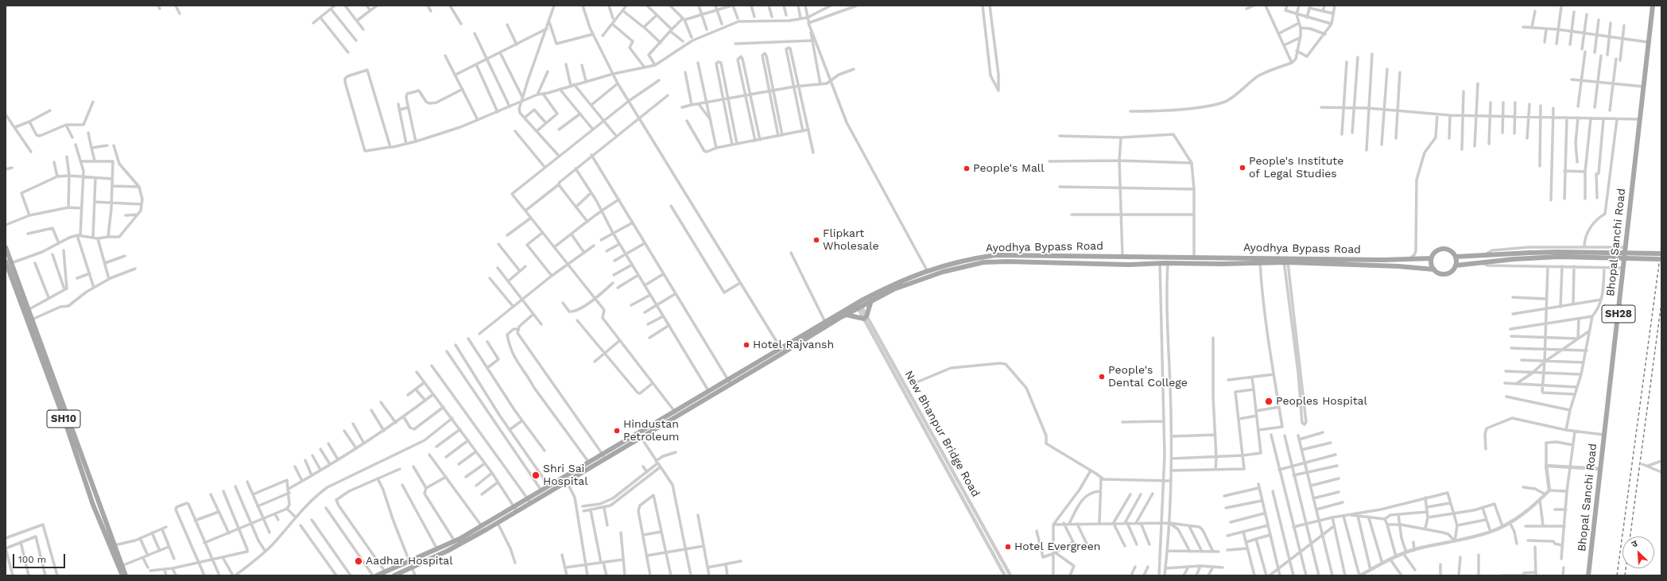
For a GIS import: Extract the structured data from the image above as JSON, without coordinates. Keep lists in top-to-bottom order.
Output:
{
  "streets": {
    "main road": [
      "Bhopal Sanchi Road",
      "Ayodhya Bypass Road",
      "SH28",
      "SH10"
    ],
    "street": ["New Bhanpur Bridge Road"]
  },
  "crossings": [
    ["Ayodhya Bypass Road", "New Bhanpur Bridge Road"]
  ],
  "places": [
    "People's Institute of Legal Studies",
    "People's Mall",
    "Flipkart Wholesale",
    "Hotel Rajvansh",
    "People's Dental College",
    "Peoples Hospital",
    "Hindustan Petroleum",
    "Shri Sai Hospital",
    "Hotel Evergreen",
    "Aadhar Hospital"
  ],
  "scale_bar": "100 m",
  "north": "top left"
}
